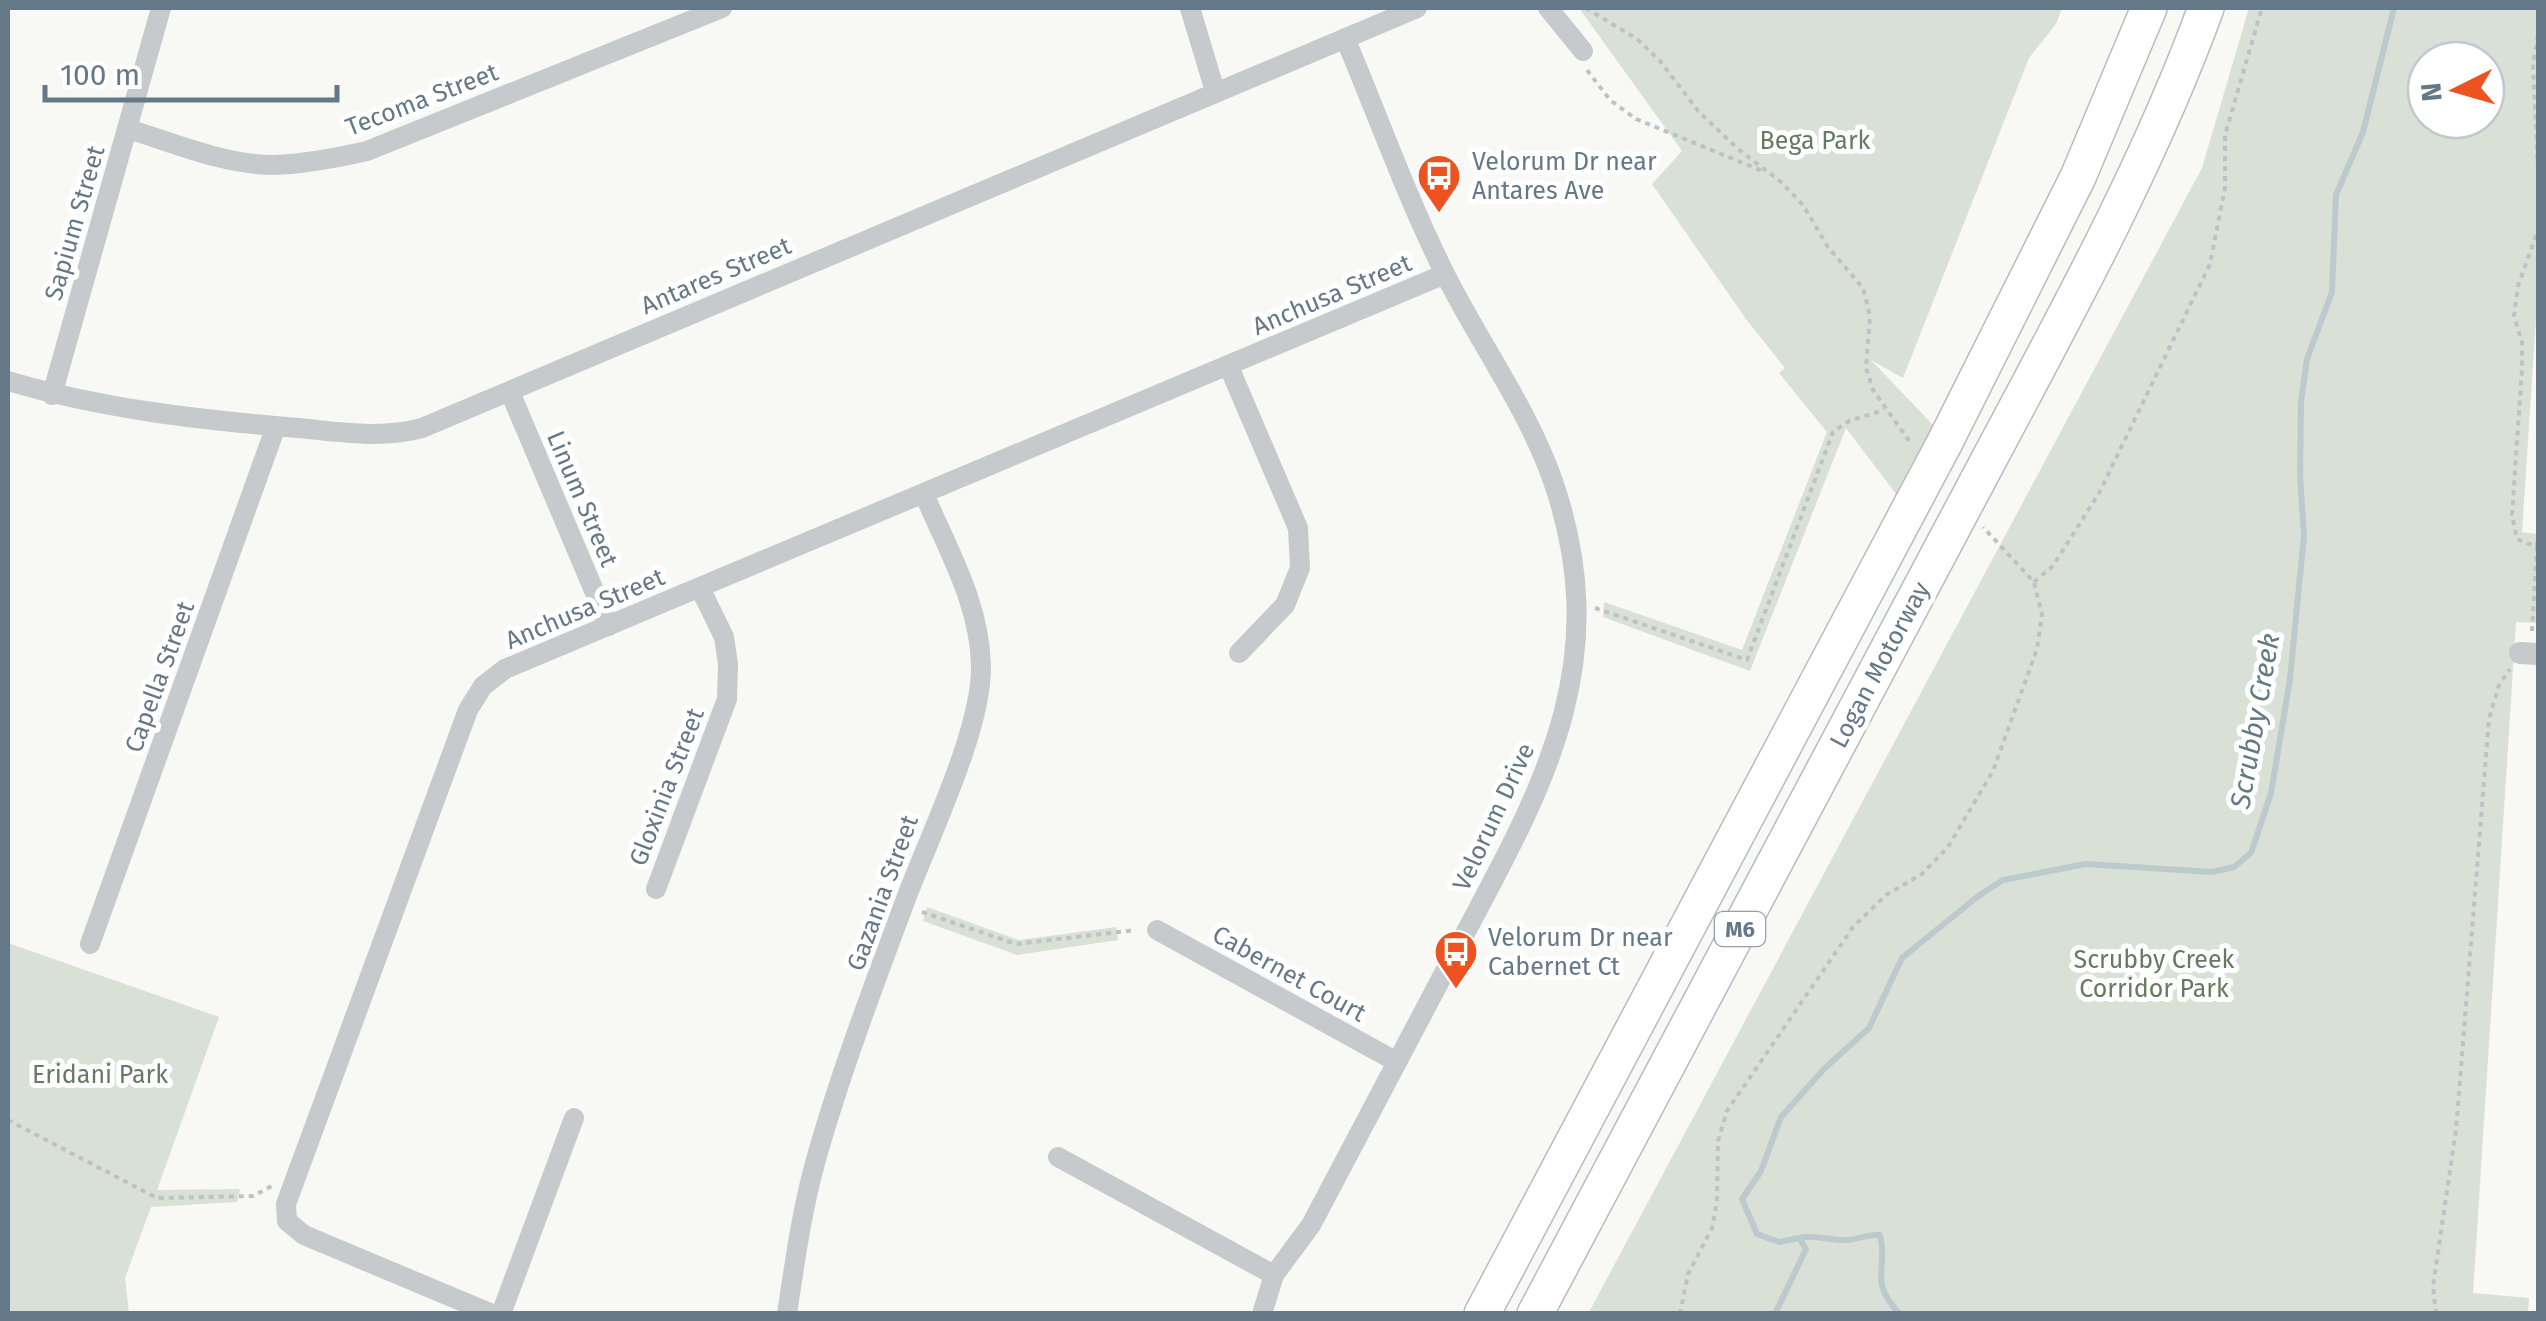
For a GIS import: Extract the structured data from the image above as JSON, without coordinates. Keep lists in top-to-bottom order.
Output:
{
  "streets": {
    "highway": ["Logan Motorway", "M6"],
    "street": [
      "Tecoma Street",
      "Sapium Street",
      "Antares Street",
      "Anchusa Street",
      "Linum Street",
      "Capella Street",
      "Gloxinia Street",
      "Velorum Drive",
      "Gazania Street",
      "Cabernet Court"
    ]
  },
  "crossings": [
    ["Tecoma Street", "Sapium Street"],
    ["Sapium Street", "Antares Street"],
    ["Antares Street", "Linum Street"],
    ["Antares Street", "Capella Street"],
    ["Antares Street", "Velorum Drive"],
    ["Anchusa Street", "Linum Street"],
    ["Anchusa Street", "Gloxinia Street"],
    ["Anchusa Street", "Velorum Drive"],
    ["Anchusa Street", "Gazania Street"],
    ["Velorum Drive", "Cabernet Court"]
  ],
  "water": ["Scrubby Creek"],
  "parks": ["Bega Park", "Scrubby Creek Corridor Park", "Eridani Park"],
  "places": {
    "bus stop": ["Velorum Dr near Antares Ave", "Velorum Dr near Cabernet Ct"]
  },
  "scale_bar": "100 m",
  "north": "left"
}
